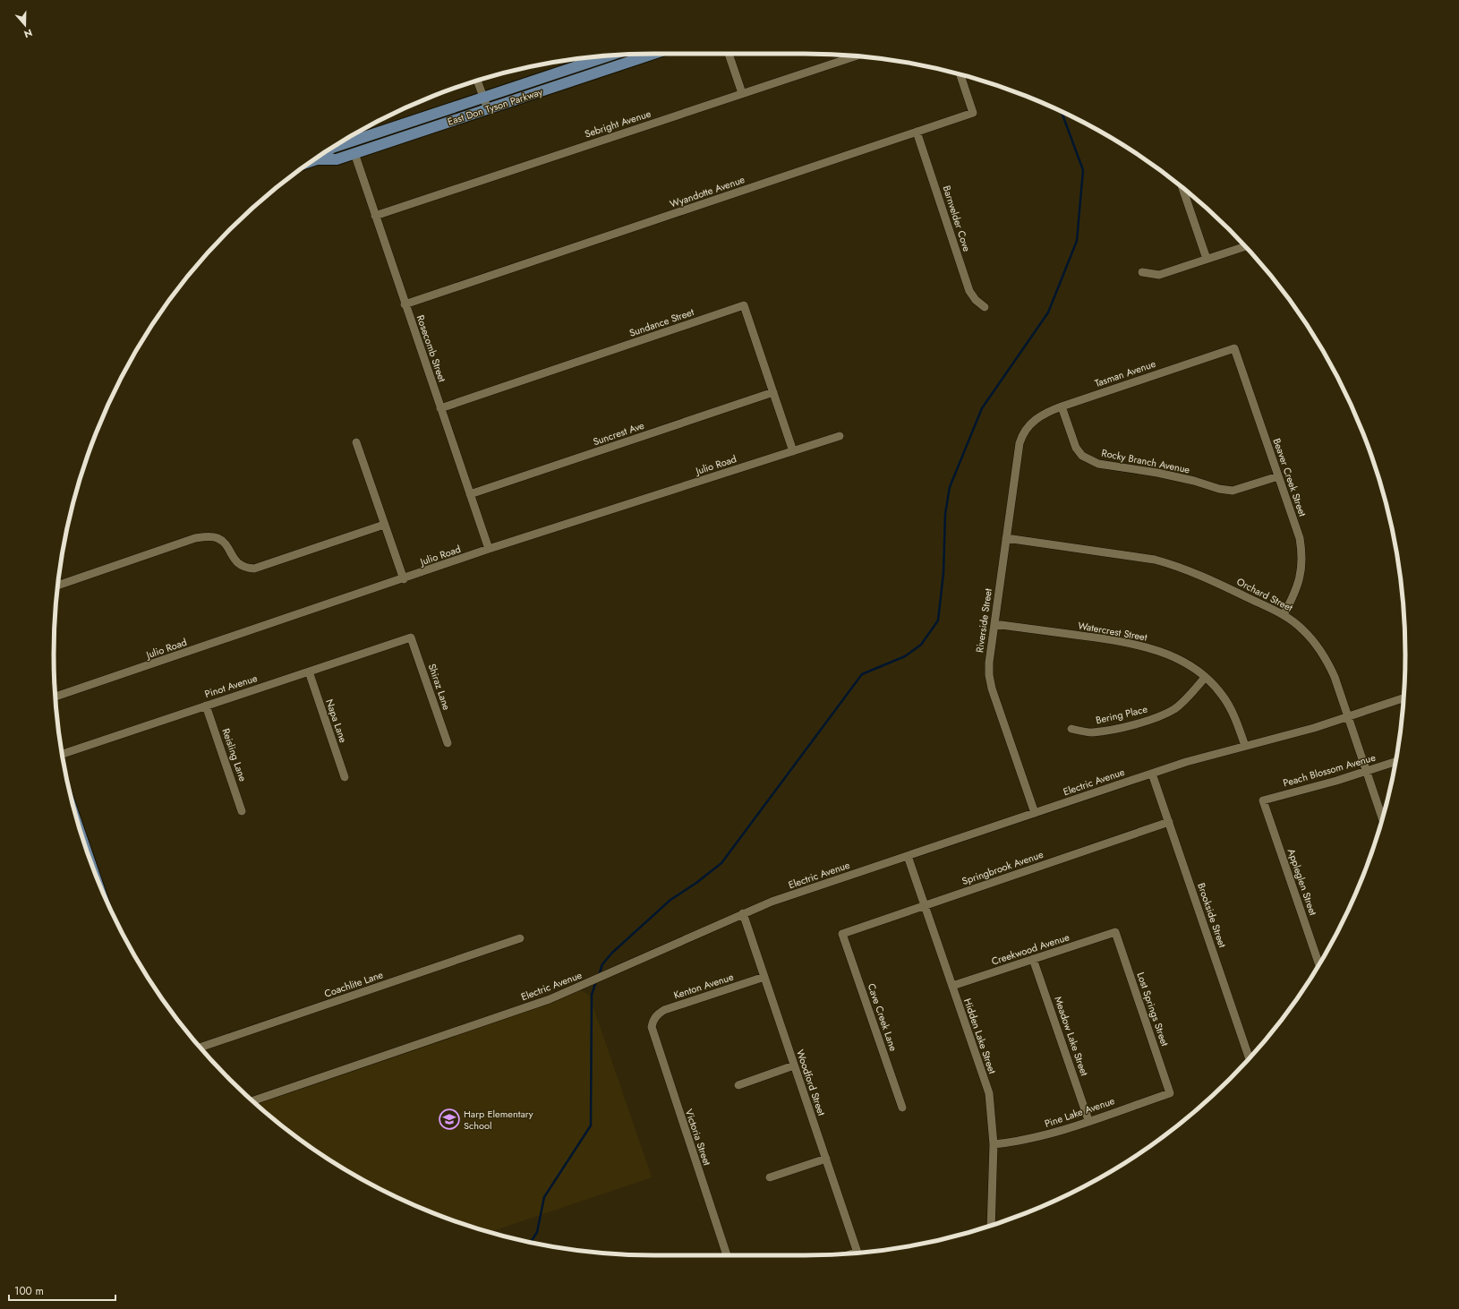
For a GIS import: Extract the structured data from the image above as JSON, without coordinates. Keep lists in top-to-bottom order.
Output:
{
  "streets": {
    "main road": ["East Don Tyson Parkway"],
    "street": [
      "Sebright Avenue",
      "Wyandotte Avenue",
      "Barnvelder Cove",
      "Sundance Street",
      "Rosecomb Street",
      "Tasman Avenue",
      "Suncrest Ave",
      "Rocky Branch Avenue",
      "Julio Road",
      "Beaver Creek Street",
      "Orchard Street",
      "Riverside Street",
      "Watercrest Street",
      "Pinot Avenue",
      "Shiraz Lane",
      "Bering Place",
      "Napa Lane",
      "Reisling Lane",
      "Peach Blossom Avenue",
      "Electric Avenue",
      "Springbrook Avenue",
      "Appleglen Street",
      "Brookside Street",
      "Creekwood Avenue",
      "Coachlite Lane",
      "Kenton Avenue",
      "Lost Springs Street",
      "Cave Creek Lane",
      "Hidden Lake Street",
      "Meadow Lake Street",
      "Woodford Street",
      "Pine Lake Avenue",
      "Victoria Street"
    ]
  },
  "crossings": [
    ["East Don Tyson Parkway", "Rosecomb Street"],
    ["Sebright Avenue", "Rosecomb Street"],
    ["Wyandotte Avenue", "Barnvelder Cove"],
    ["Wyandotte Avenue", "Rosecomb Street"],
    ["Sundance Street", "Rosecomb Street"],
    ["Sundance Street", "Suncrest Ave"],
    ["Sundance Street", "Julio Road"],
    ["Rosecomb Street", "Suncrest Ave"],
    ["Rosecomb Street", "Julio Road"],
    ["Tasman Avenue", "Rocky Branch Avenue"],
    ["Tasman Avenue", "Beaver Creek Street"],
    ["Tasman Avenue", "Riverside Street"],
    ["Rocky Branch Avenue", "Beaver Creek Street"],
    ["Beaver Creek Street", "Orchard Street"],
    ["Orchard Street", "Riverside Street"],
    ["Orchard Street", "Peach Blossom Avenue"],
    ["Orchard Street", "Electric Avenue"],
    ["Riverside Street", "Watercrest Street"],
    ["Riverside Street", "Electric Avenue"],
    ["Watercrest Street", "Bering Place"],
    ["Watercrest Street", "Electric Avenue"],
    ["Pinot Avenue", "Shiraz Lane"],
    ["Pinot Avenue", "Napa Lane"],
    ["Pinot Avenue", "Reisling Lane"],
    ["Peach Blossom Avenue", "Appleglen Street"],
    ["Electric Avenue", "Brookside Street"],
    ["Electric Avenue", "Hidden Lake Street"],
    ["Electric Avenue", "Woodford Street"],
    ["Springbrook Avenue", "Brookside Street"],
    ["Springbrook Avenue", "Cave Creek Lane"],
    ["Springbrook Avenue", "Hidden Lake Street"],
    ["Creekwood Avenue", "Lost Springs Street"],
    ["Creekwood Avenue", "Hidden Lake Street"],
    ["Creekwood Avenue", "Meadow Lake Street"],
    ["Kenton Avenue", "Woodford Street"],
    ["Kenton Avenue", "Victoria Street"],
    ["Lost Springs Street", "Pine Lake Avenue"],
    ["Hidden Lake Street", "Pine Lake Avenue"],
    ["Meadow Lake Street", "Pine Lake Avenue"]
  ],
  "places": {
    "school or university": ["Harp Elementary School"]
  },
  "scale_bar": "100 m",
  "north": "bottom"
}
